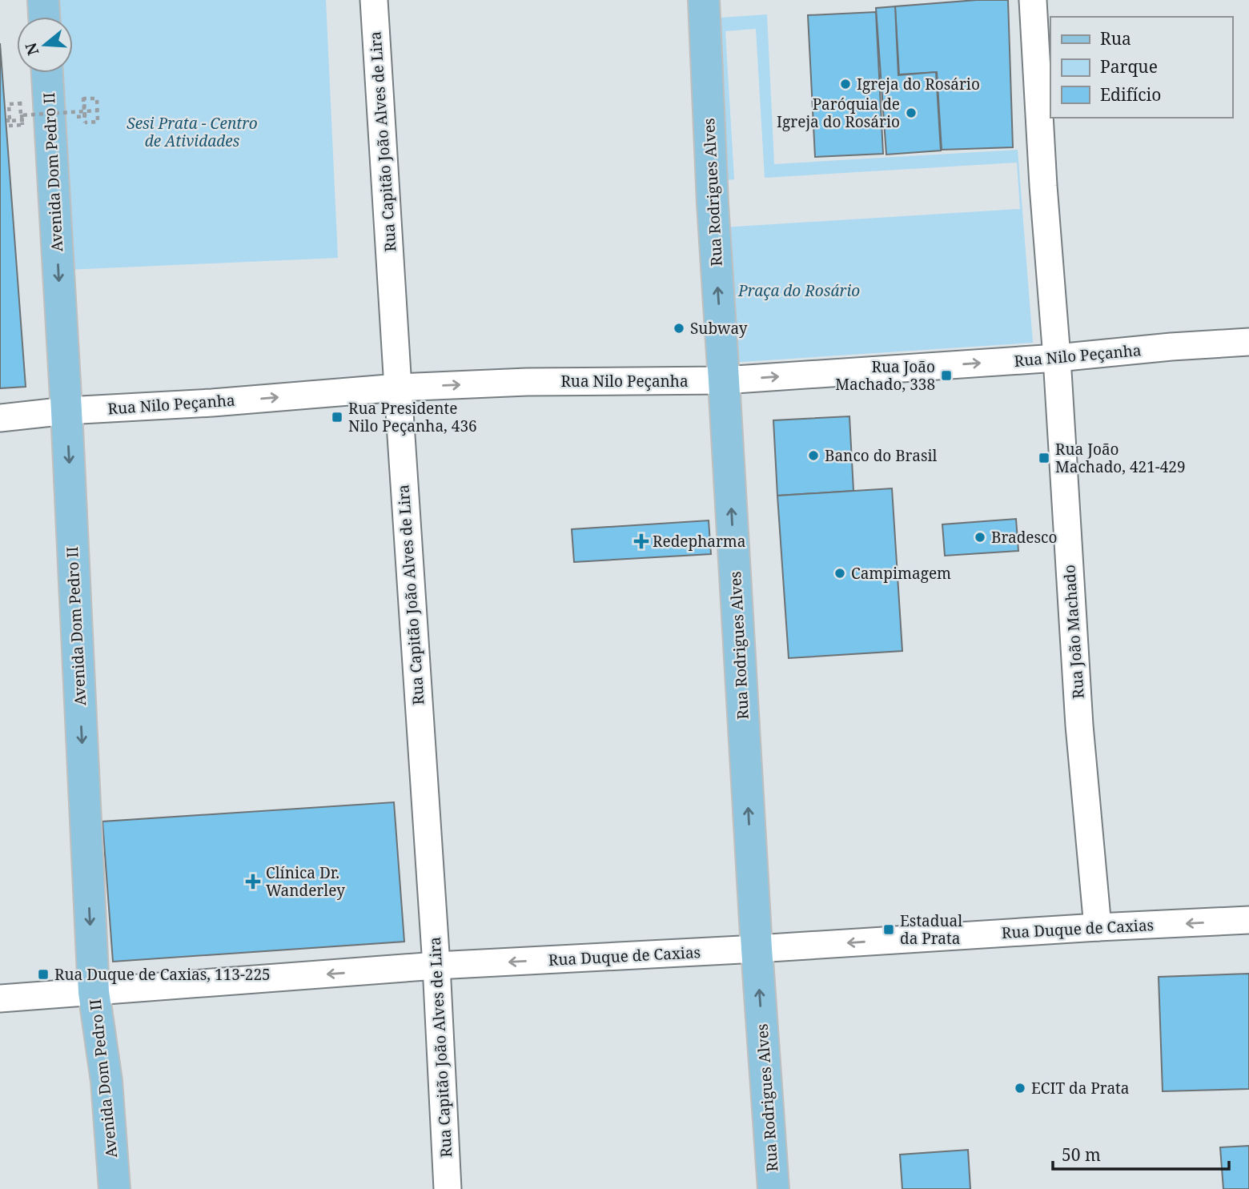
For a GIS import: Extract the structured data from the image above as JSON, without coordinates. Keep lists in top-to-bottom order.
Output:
{
  "streets": {
    "main road": ["Avenida Dom Pedro II", "Rua Rodrigues Alves"],
    "street": [
      "Rua Capitão João Alves de Lira",
      "Rua Nilo Peçanha",
      "Rua João Machado",
      "Rua Duque de Caxias"
    ]
  },
  "crossings": [
    ["Rua Capitão João Alves de Lira", "Rua Nilo Peçanha"],
    ["Rua Capitão João Alves de Lira", "Rua Duque de Caxias"],
    ["Avenida Dom Pedro II", "Rua Nilo Peçanha"],
    ["Avenida Dom Pedro II", "Rua Duque de Caxias"],
    ["Rua Rodrigues Alves", "Rua Nilo Peçanha"],
    ["Rua Rodrigues Alves", "Rua Duque de Caxias"],
    ["Rua Nilo Peçanha", "Rua João Machado"],
    ["Rua João Machado", "Rua Duque de Caxias"]
  ],
  "one_way": [
    "Avenida Dom Pedro II",
    "Rua Rodrigues Alves",
    "Rua Nilo Peçanha",
    "Rua Duque de Caxias"
  ],
  "parks": ["Sesi Prata - Centro de Atividades", "Praça do Rosário"],
  "places": {
    "other": [
      "Igreja do Rosário",
      "Paróquia de Igreja do Rosário",
      "Subway",
      "Banco do Brasil",
      "Bradesco",
      "Campimagem",
      "ECIT da Prata"
    ],
    "transit": [
      "Rua João Machado, 338",
      "Rua Presidente Nilo Peçanha, 436",
      "Rua João Machado, 421-429",
      "Estadual da Prata",
      "Rua Duque de Caxias, 113-225"
    ],
    "health": ["Redepharma", "Clínica Dr. Wanderley"]
  },
  "legend": ["Rua", "Parque", "Edifício"],
  "scale_bar": "50 m",
  "north": "left"
}
